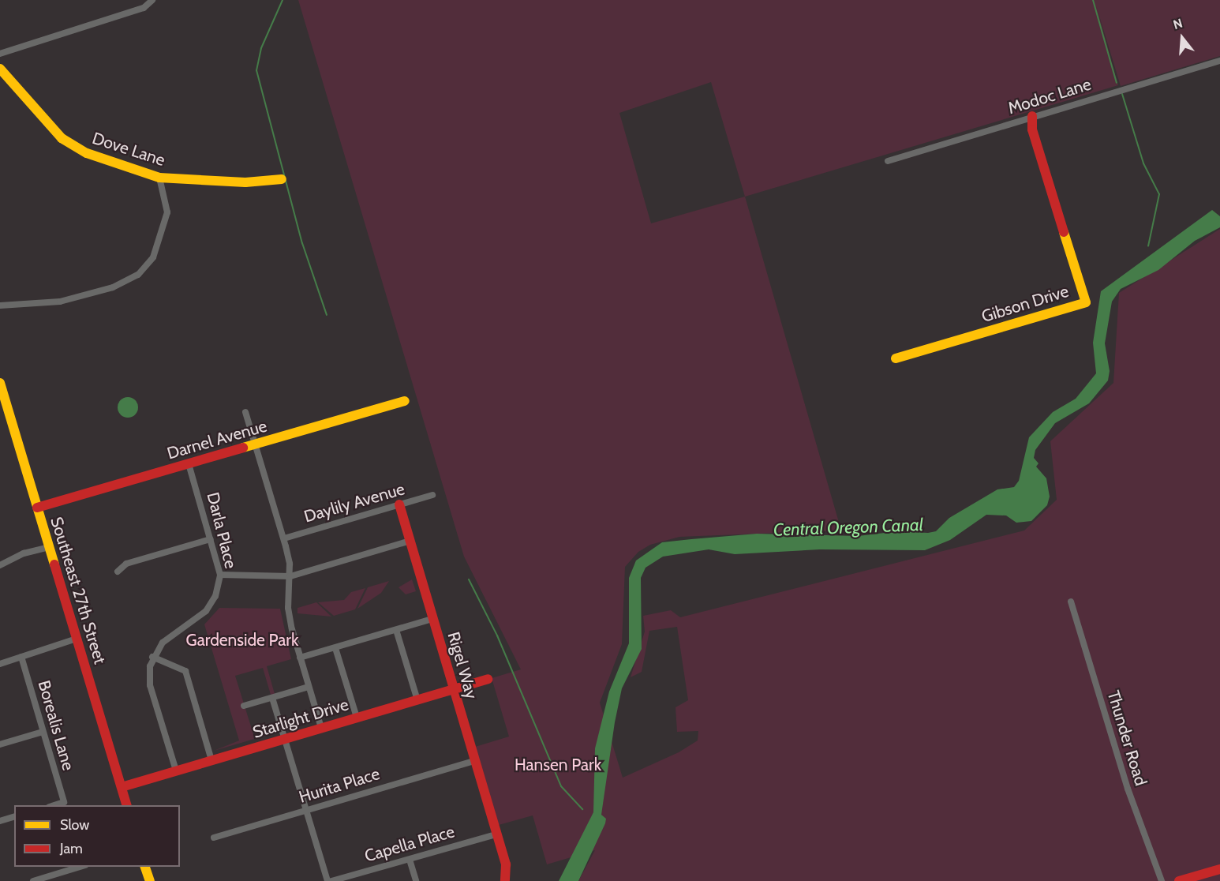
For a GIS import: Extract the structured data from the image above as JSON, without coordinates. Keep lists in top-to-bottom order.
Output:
{
  "streets": {
    "street": [
      "Modoc Lane",
      "Dove Lane",
      "Gibson Drive",
      "Darnel Avenue",
      "Daylily Avenue",
      "Darla Place",
      "Southeast 27th Street",
      "Rigel Way",
      "Starlight Drive",
      "Borealis Lane",
      "Thunder Road",
      "Hurita Place",
      "Capella Place"
    ]
  },
  "crossings": [
    ["Modoc Lane", "Gibson Drive"],
    ["Darnel Avenue", "Darla Place"],
    ["Darnel Avenue", "Southeast 27th Street"],
    ["Daylily Avenue", "Rigel Way"],
    ["Southeast 27th Street", "Starlight Drive"],
    ["Rigel Way", "Starlight Drive"],
    ["Rigel Way", "Hurita Place"],
    ["Rigel Way", "Capella Place"]
  ],
  "water": ["Central Oregon Canal"],
  "parks": ["Gardenside Park", "Hansen Park"],
  "legend": ["Slow", "Jam"],
  "north": "top"
}
